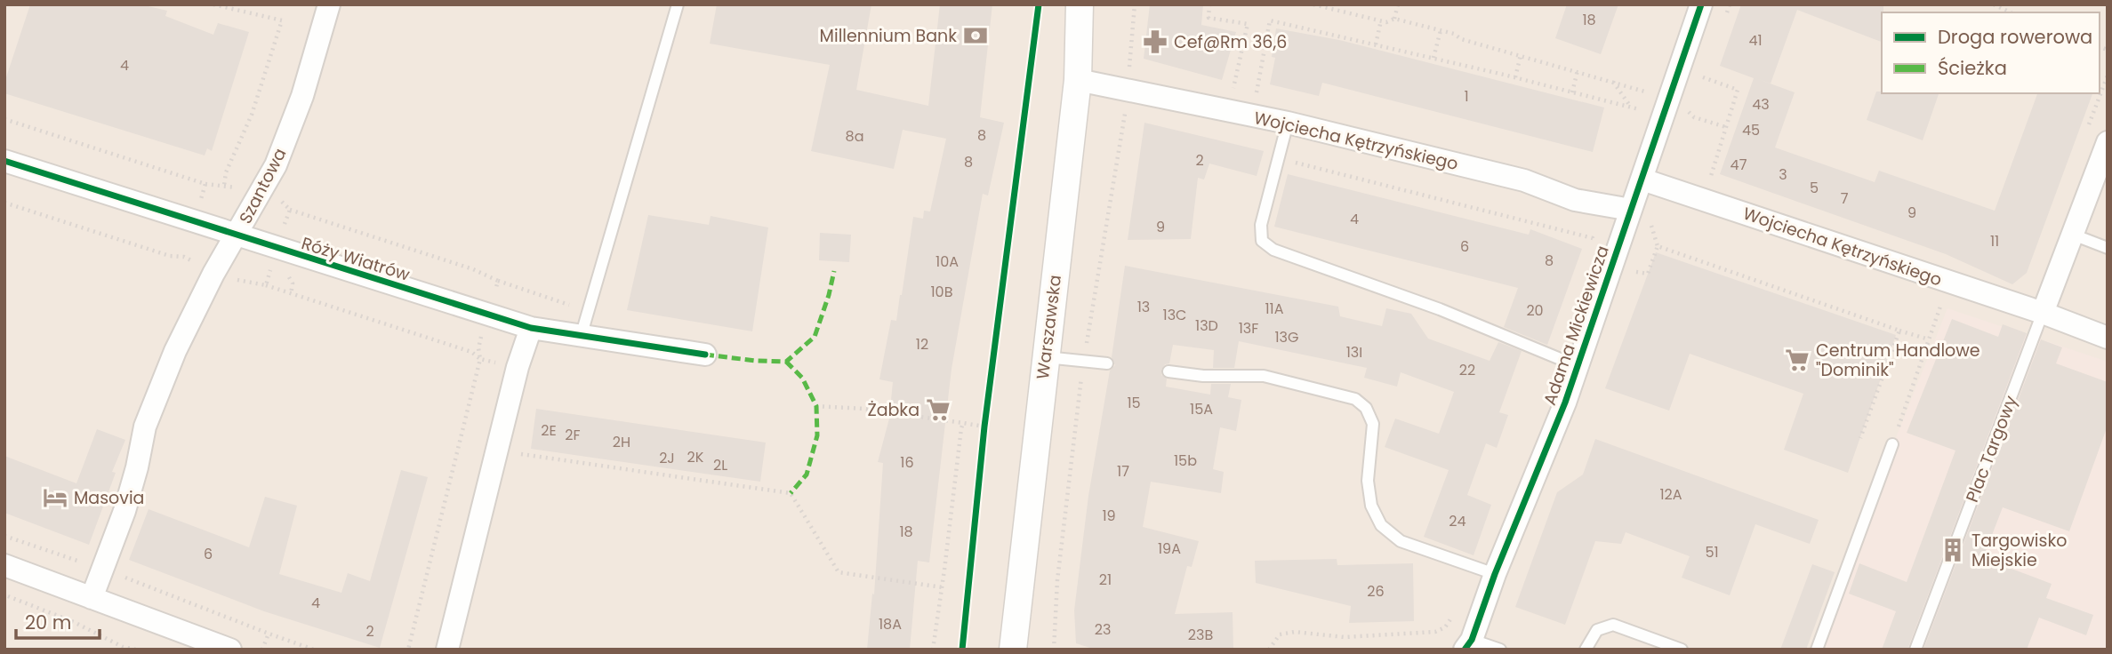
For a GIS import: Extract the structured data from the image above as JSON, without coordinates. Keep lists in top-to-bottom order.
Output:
{
  "streets": {
    "street": [
      "Wojciecha Kętrzyńskiego",
      "Szantowa",
      "Róży Wiatrów",
      "Adama Mickiewicza",
      "Warszawska"
    ],
    "lane": ["Plac Targowy"]
  },
  "crossings": [
    ["Wojciecha Kętrzyńskiego", "Adama Mickiewicza"],
    ["Wojciecha Kętrzyńskiego", "Warszawska"],
    ["Wojciecha Kętrzyńskiego", "Plac Targowy"],
    ["Szantowa", "Róży Wiatrów"]
  ],
  "places": {
    "bank": ["Millennium Bank"],
    "pharmacy": ["Cef@Rm 36,6"],
    "supermarket": ["Centrum Handlowe \"Dominik\"", "Żabka"],
    "hotel": ["Masovia"],
    "building": ["Targowisko Miejskie"]
  },
  "house_numbers": [
    "18",
    "41",
    "4",
    "1",
    "43",
    "45",
    "8",
    "8a",
    "2",
    "8",
    "47",
    "3",
    "5",
    "7",
    "9",
    "4",
    "9",
    "11",
    "6",
    "8",
    "10A",
    "10B",
    "13",
    "11A",
    "20",
    "13C",
    "13D",
    "13F",
    "13G",
    "12",
    "13I",
    "22",
    "15",
    "15A",
    "2E",
    "2F",
    "2H",
    "2K",
    "2J",
    "15b",
    "16",
    "2L",
    "17",
    "12A",
    "19",
    "24",
    "18",
    "19A",
    "51",
    "6",
    "21",
    "26",
    "4",
    "18A",
    "23",
    "2",
    "23B"
  ],
  "legend": ["Droga rowerowa", "Ścieżka"],
  "scale_bar": "20 m"
}
